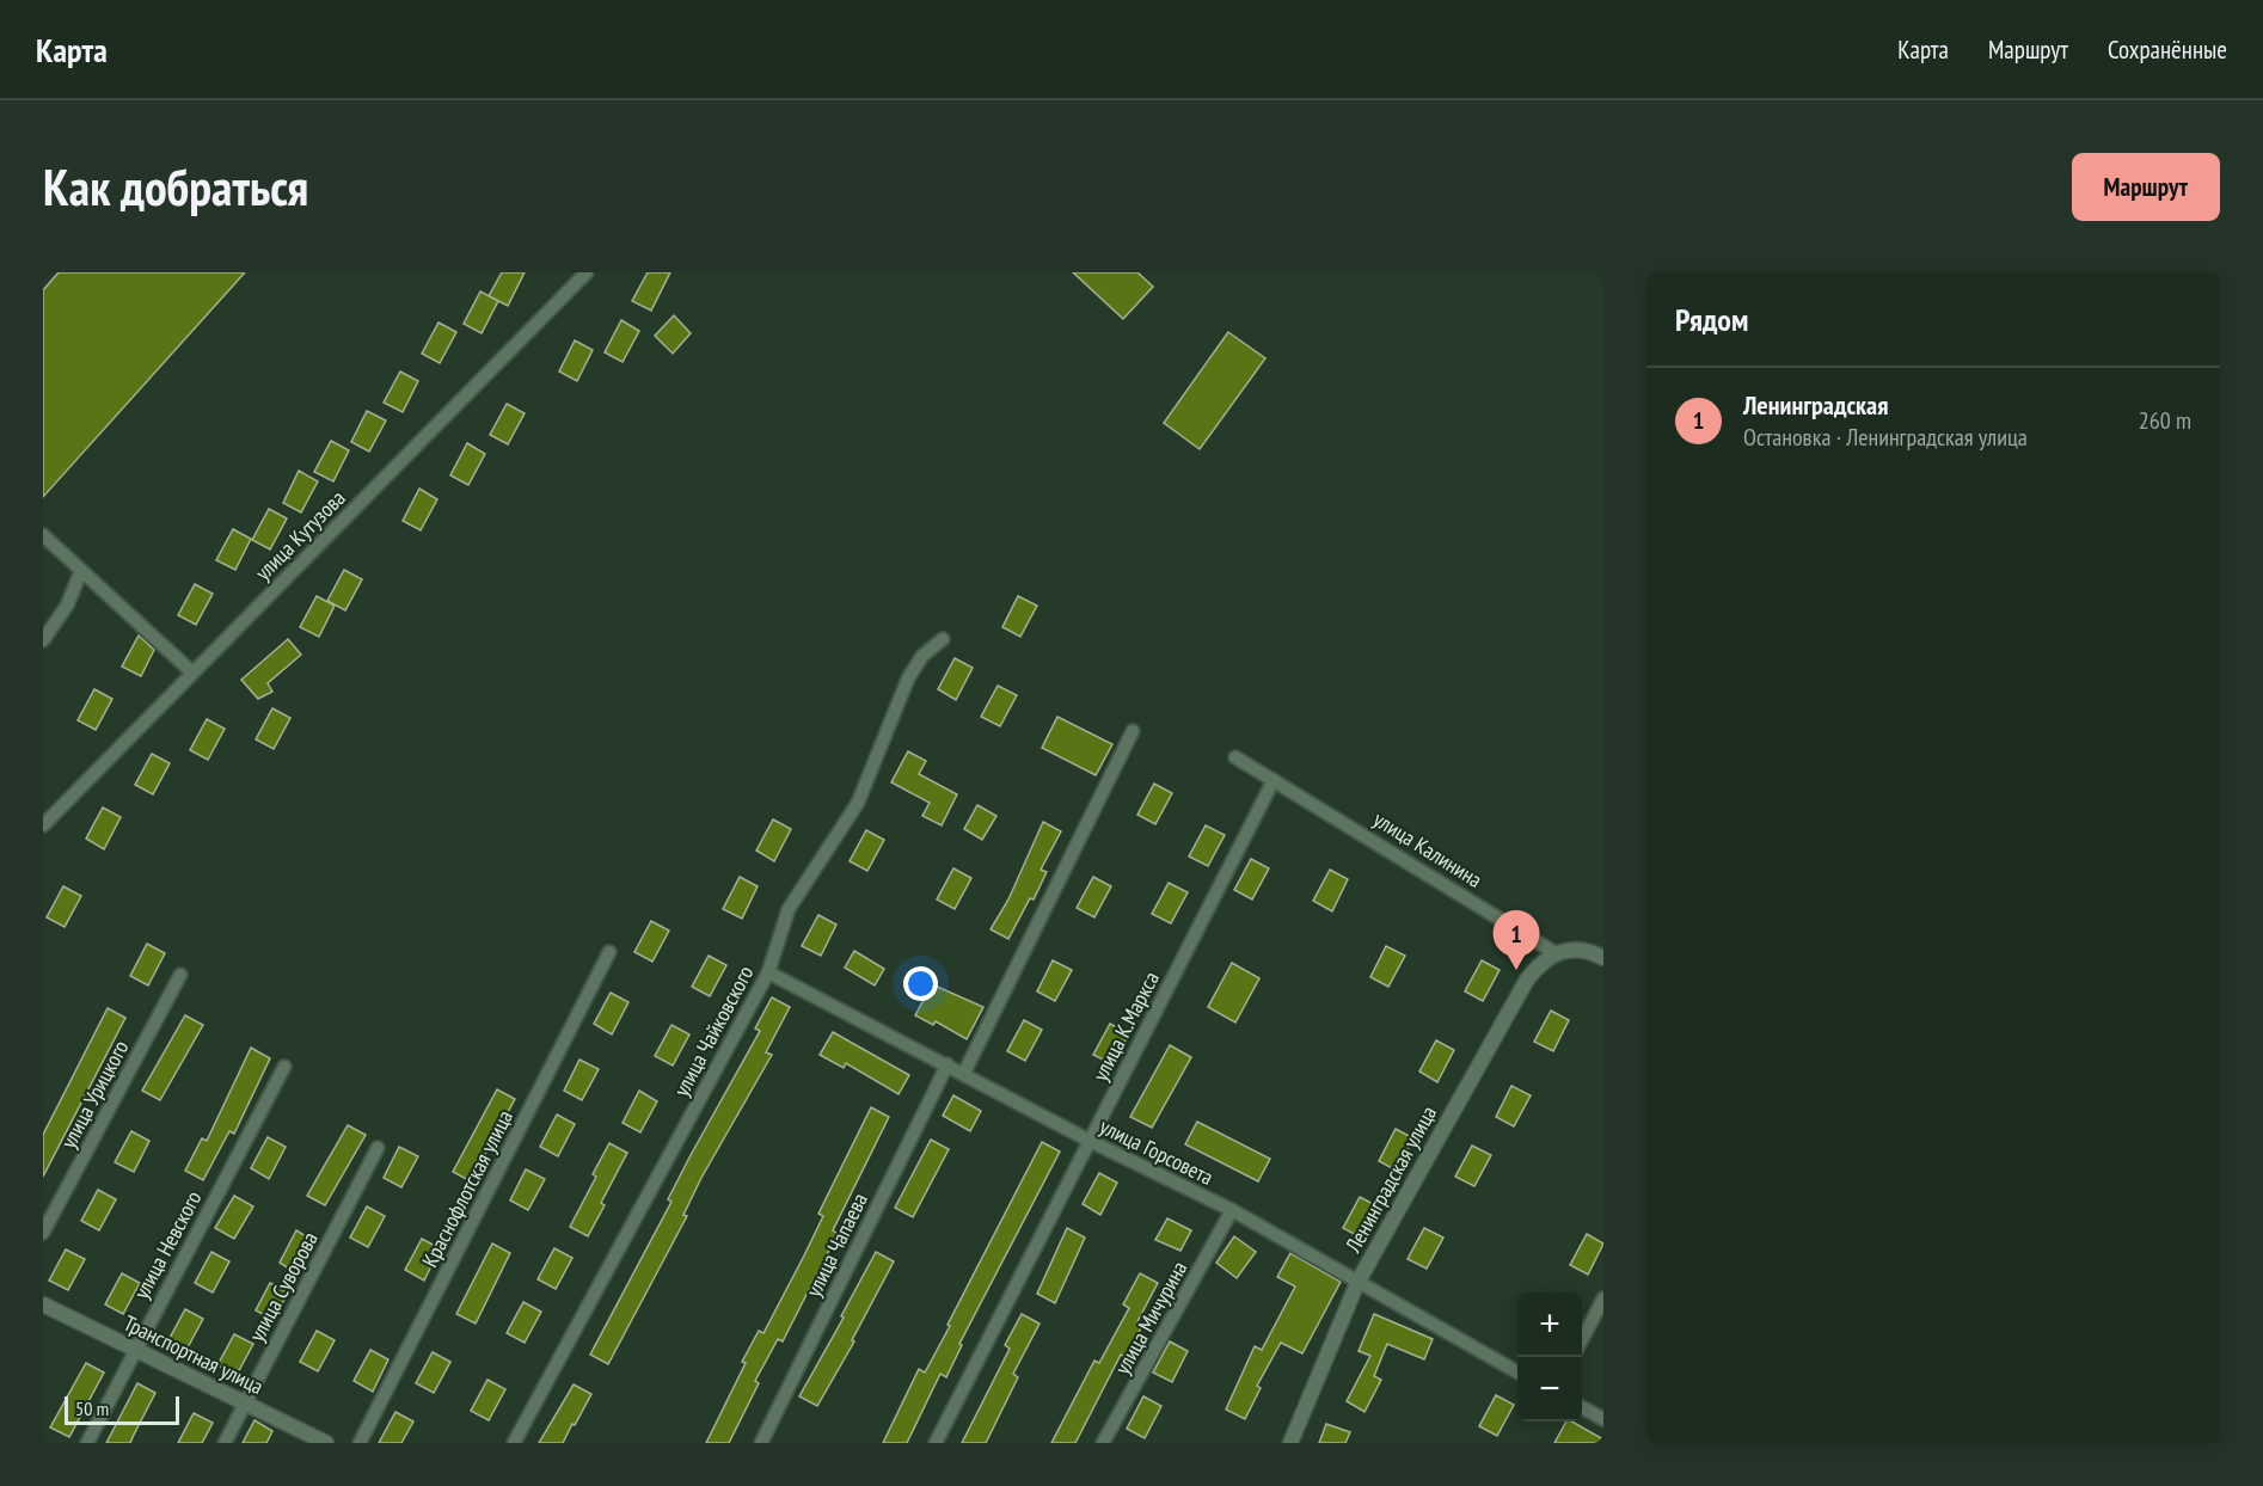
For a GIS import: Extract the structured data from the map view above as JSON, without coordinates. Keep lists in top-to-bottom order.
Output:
{
  "streets": {
    "street": [
      "улица Кутузова",
      "улица Калинина",
      "улица К.Маркса",
      "улица Чайковского",
      "улица Урицкого",
      "улица Горсовета",
      "Ленинградская улица",
      "Краснофлотская улица",
      "улица Невского",
      "улица Чапаева",
      "улица Суворова",
      "улица Мичурина",
      "Транспортная улица"
    ]
  },
  "crossings": [
    ["улица Калинина", "улица К.Маркса"],
    ["улица Калинина", "Ленинградская улица"],
    ["улица К.Маркса", "улица Горсовета"],
    ["улица Чайковского", "улица Горсовета"],
    ["улица Горсовета", "Ленинградская улица"],
    ["улица Горсовета", "улица Чапаева"],
    ["улица Горсовета", "улица Мичурина"],
    ["улица Невского", "Транспортная улица"],
    ["улица Суворова", "Транспортная улица"]
  ],
  "scale_bar": "50 m",
  "page": {
    "header": "Карта",
    "nav": ["Карта", "Маршрут", "Сохранённые"],
    "buttons": "Маршрут",
    "title": "Как добраться",
    "heading": "Рядом",
    "list": [
      {
        "mark": "1",
        "name": "Ленинградская",
        "note": "Остановка · Ленинградская улица",
        "value": "260 m"
      }
    ],
    "pins": "1",
    "map_buttons": ["+", "−"],
    "scale": "50 m"
  }
}
